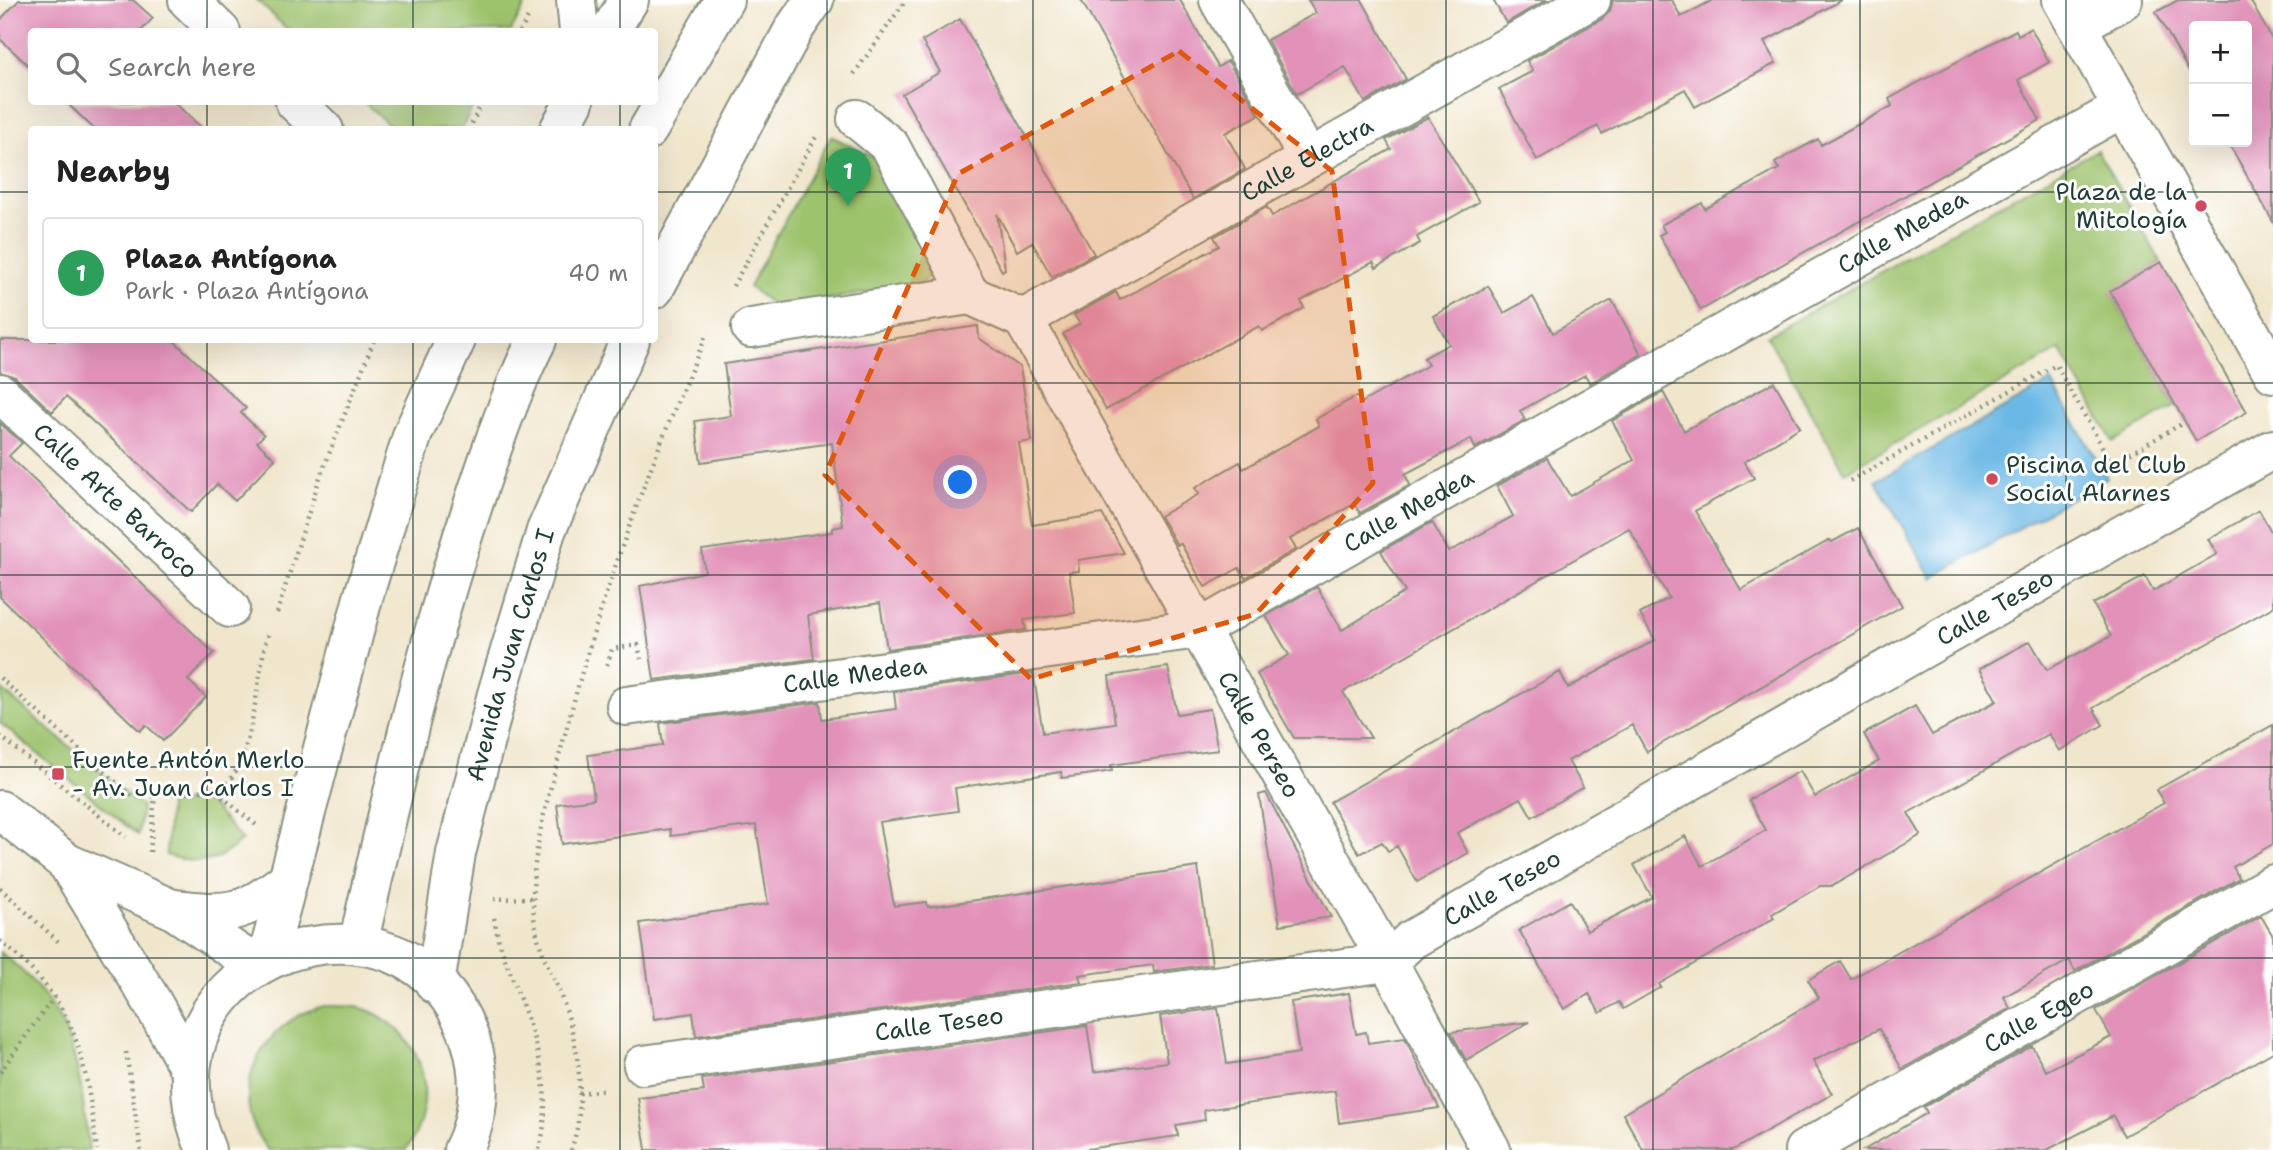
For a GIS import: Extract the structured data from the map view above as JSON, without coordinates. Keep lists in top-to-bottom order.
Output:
{
  "streets": {
    "street": [
      "Calle Electra",
      "Calle Medea",
      "Calle Arte Barroco",
      "Calle Teseo",
      "Avenida Juan Carlos I",
      "Calle Perseo",
      "Calle Egeo"
    ]
  },
  "crossings": [
    ["Calle Electra", "Calle Perseo"],
    ["Calle Medea", "Calle Perseo"],
    ["Calle Teseo", "Calle Perseo"]
  ],
  "places": {
    "other": ["Plaza de la Mitología", "Piscina del Club Social Alarnes"],
    "transit": ["Fuente Antón Merlo - Av. Juan Carlos I"]
  },
  "page": {
    "map_buttons": ["+", "−"],
    "search": "Search here",
    "heading": "Nearby",
    "pins": "1",
    "list": [
      {
        "mark": "1",
        "name": "Plaza Antígona",
        "note": "Park · Plaza Antígona",
        "value": "40 m"
      }
    ]
  }
}
